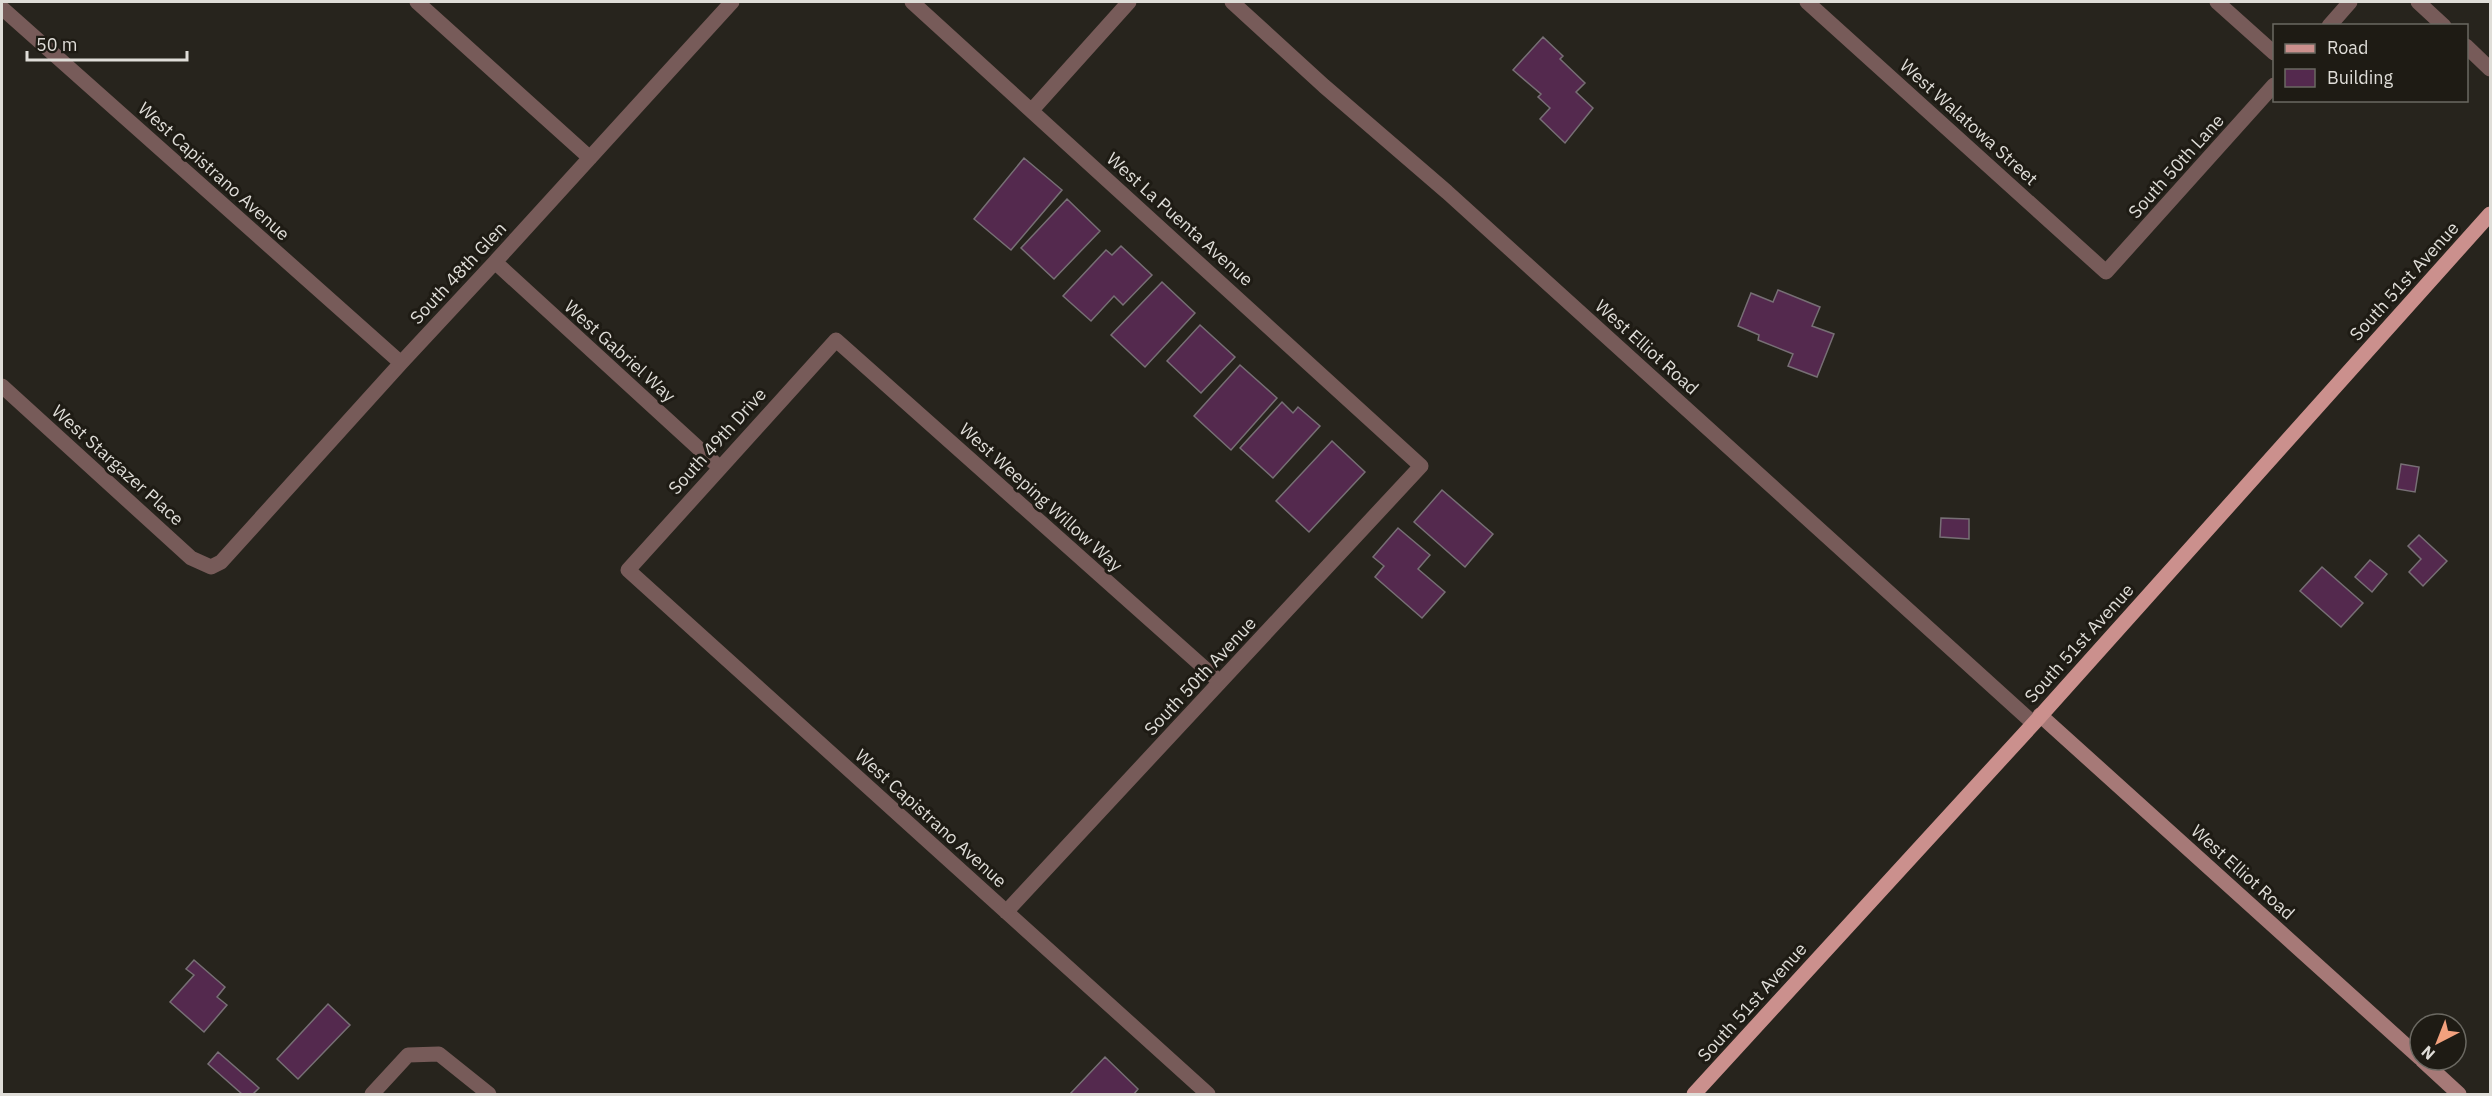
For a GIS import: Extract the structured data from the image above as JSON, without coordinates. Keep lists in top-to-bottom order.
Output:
{
  "streets": {
    "main road": ["South 51st Avenue", "West Elliot Road"],
    "street": [
      "West Walatowa Street",
      "South 50th Lane",
      "West Capistrano Avenue",
      "West La Puenta Avenue",
      "South 48th Glen",
      "West Gabriel Way",
      "South 49th Drive",
      "West Stargazer Place",
      "West Weeping Willow Way",
      "South 50th Avenue"
    ]
  },
  "crossings": [
    ["West Walatowa Street", "South 50th Lane"],
    ["West Capistrano Avenue", "South 48th Glen"],
    ["West Capistrano Avenue", "South 49th Drive"],
    ["West Capistrano Avenue", "South 50th Avenue"],
    ["West La Puenta Avenue", "South 50th Avenue"],
    ["South 48th Glen", "West Gabriel Way"],
    ["South 48th Glen", "West Stargazer Place"],
    ["South 51st Avenue", "West Elliot Road"],
    ["West Gabriel Way", "South 49th Drive"],
    ["South 49th Drive", "West Weeping Willow Way"],
    ["West Weeping Willow Way", "South 50th Avenue"]
  ],
  "legend": ["Road", "Building"],
  "scale_bar": "50 m",
  "north": "bottom left"
}
